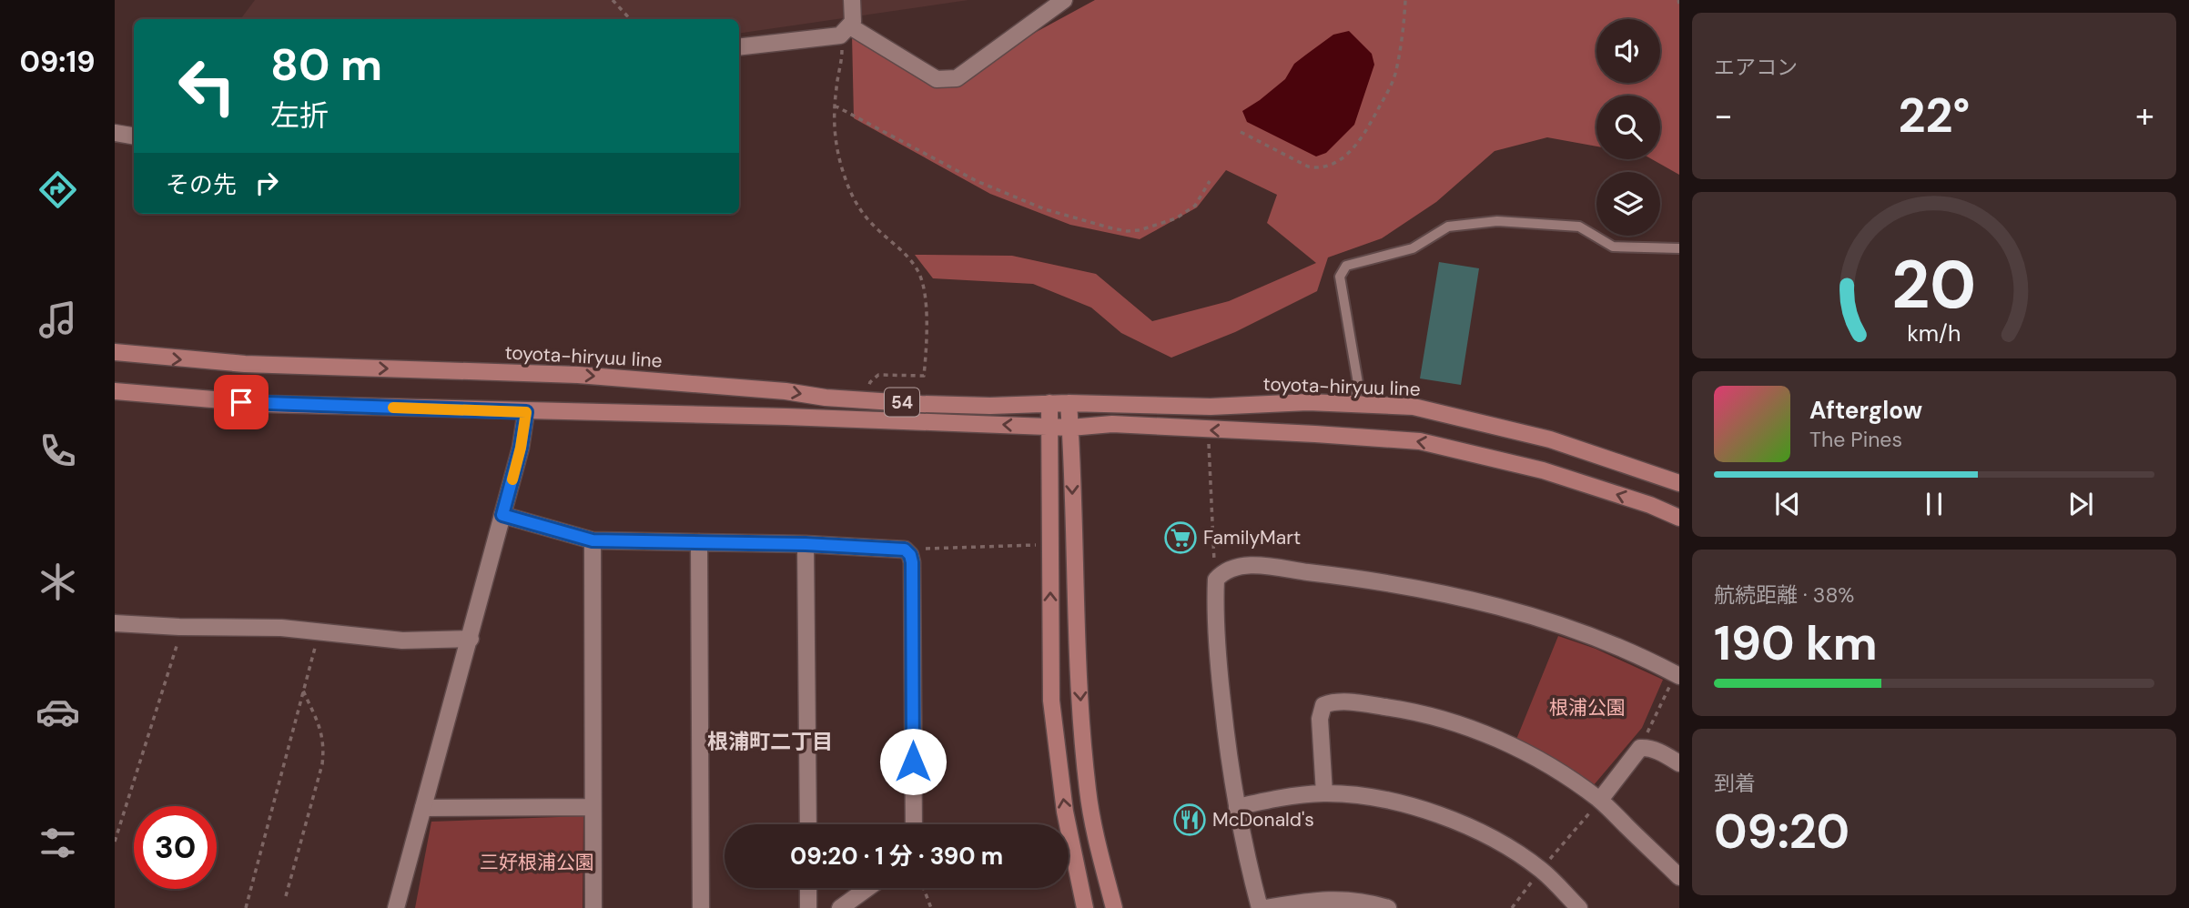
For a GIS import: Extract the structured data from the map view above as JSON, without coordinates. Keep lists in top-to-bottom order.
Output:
{
  "streets": {
    "main road": ["toyota-hiryuu line", "54"]
  },
  "districts": ["根浦町二丁目"],
  "parks": ["根浦公園", "三好根浦公園"],
  "places": {
    "supermarket": ["FamilyMart"],
    "restaurant": ["McDonald's"]
  },
  "page": {
    "tabs": "09:19",
    "tile": [
      "エアコン",
      ["航続距離 · 38%", "190 km"],
      ["到着", "09:20"]
    ],
    "turn": ["80 m", "左折"],
    "heat": ["−", "22°", "+"],
    "then": "その先",
    "song": ["Afterglow", "The Pines"],
    "limit": "30",
    "trip": "09:20 · 1 分 · 390 m",
    "gauge": ["20", "km/h"]
  }
}
